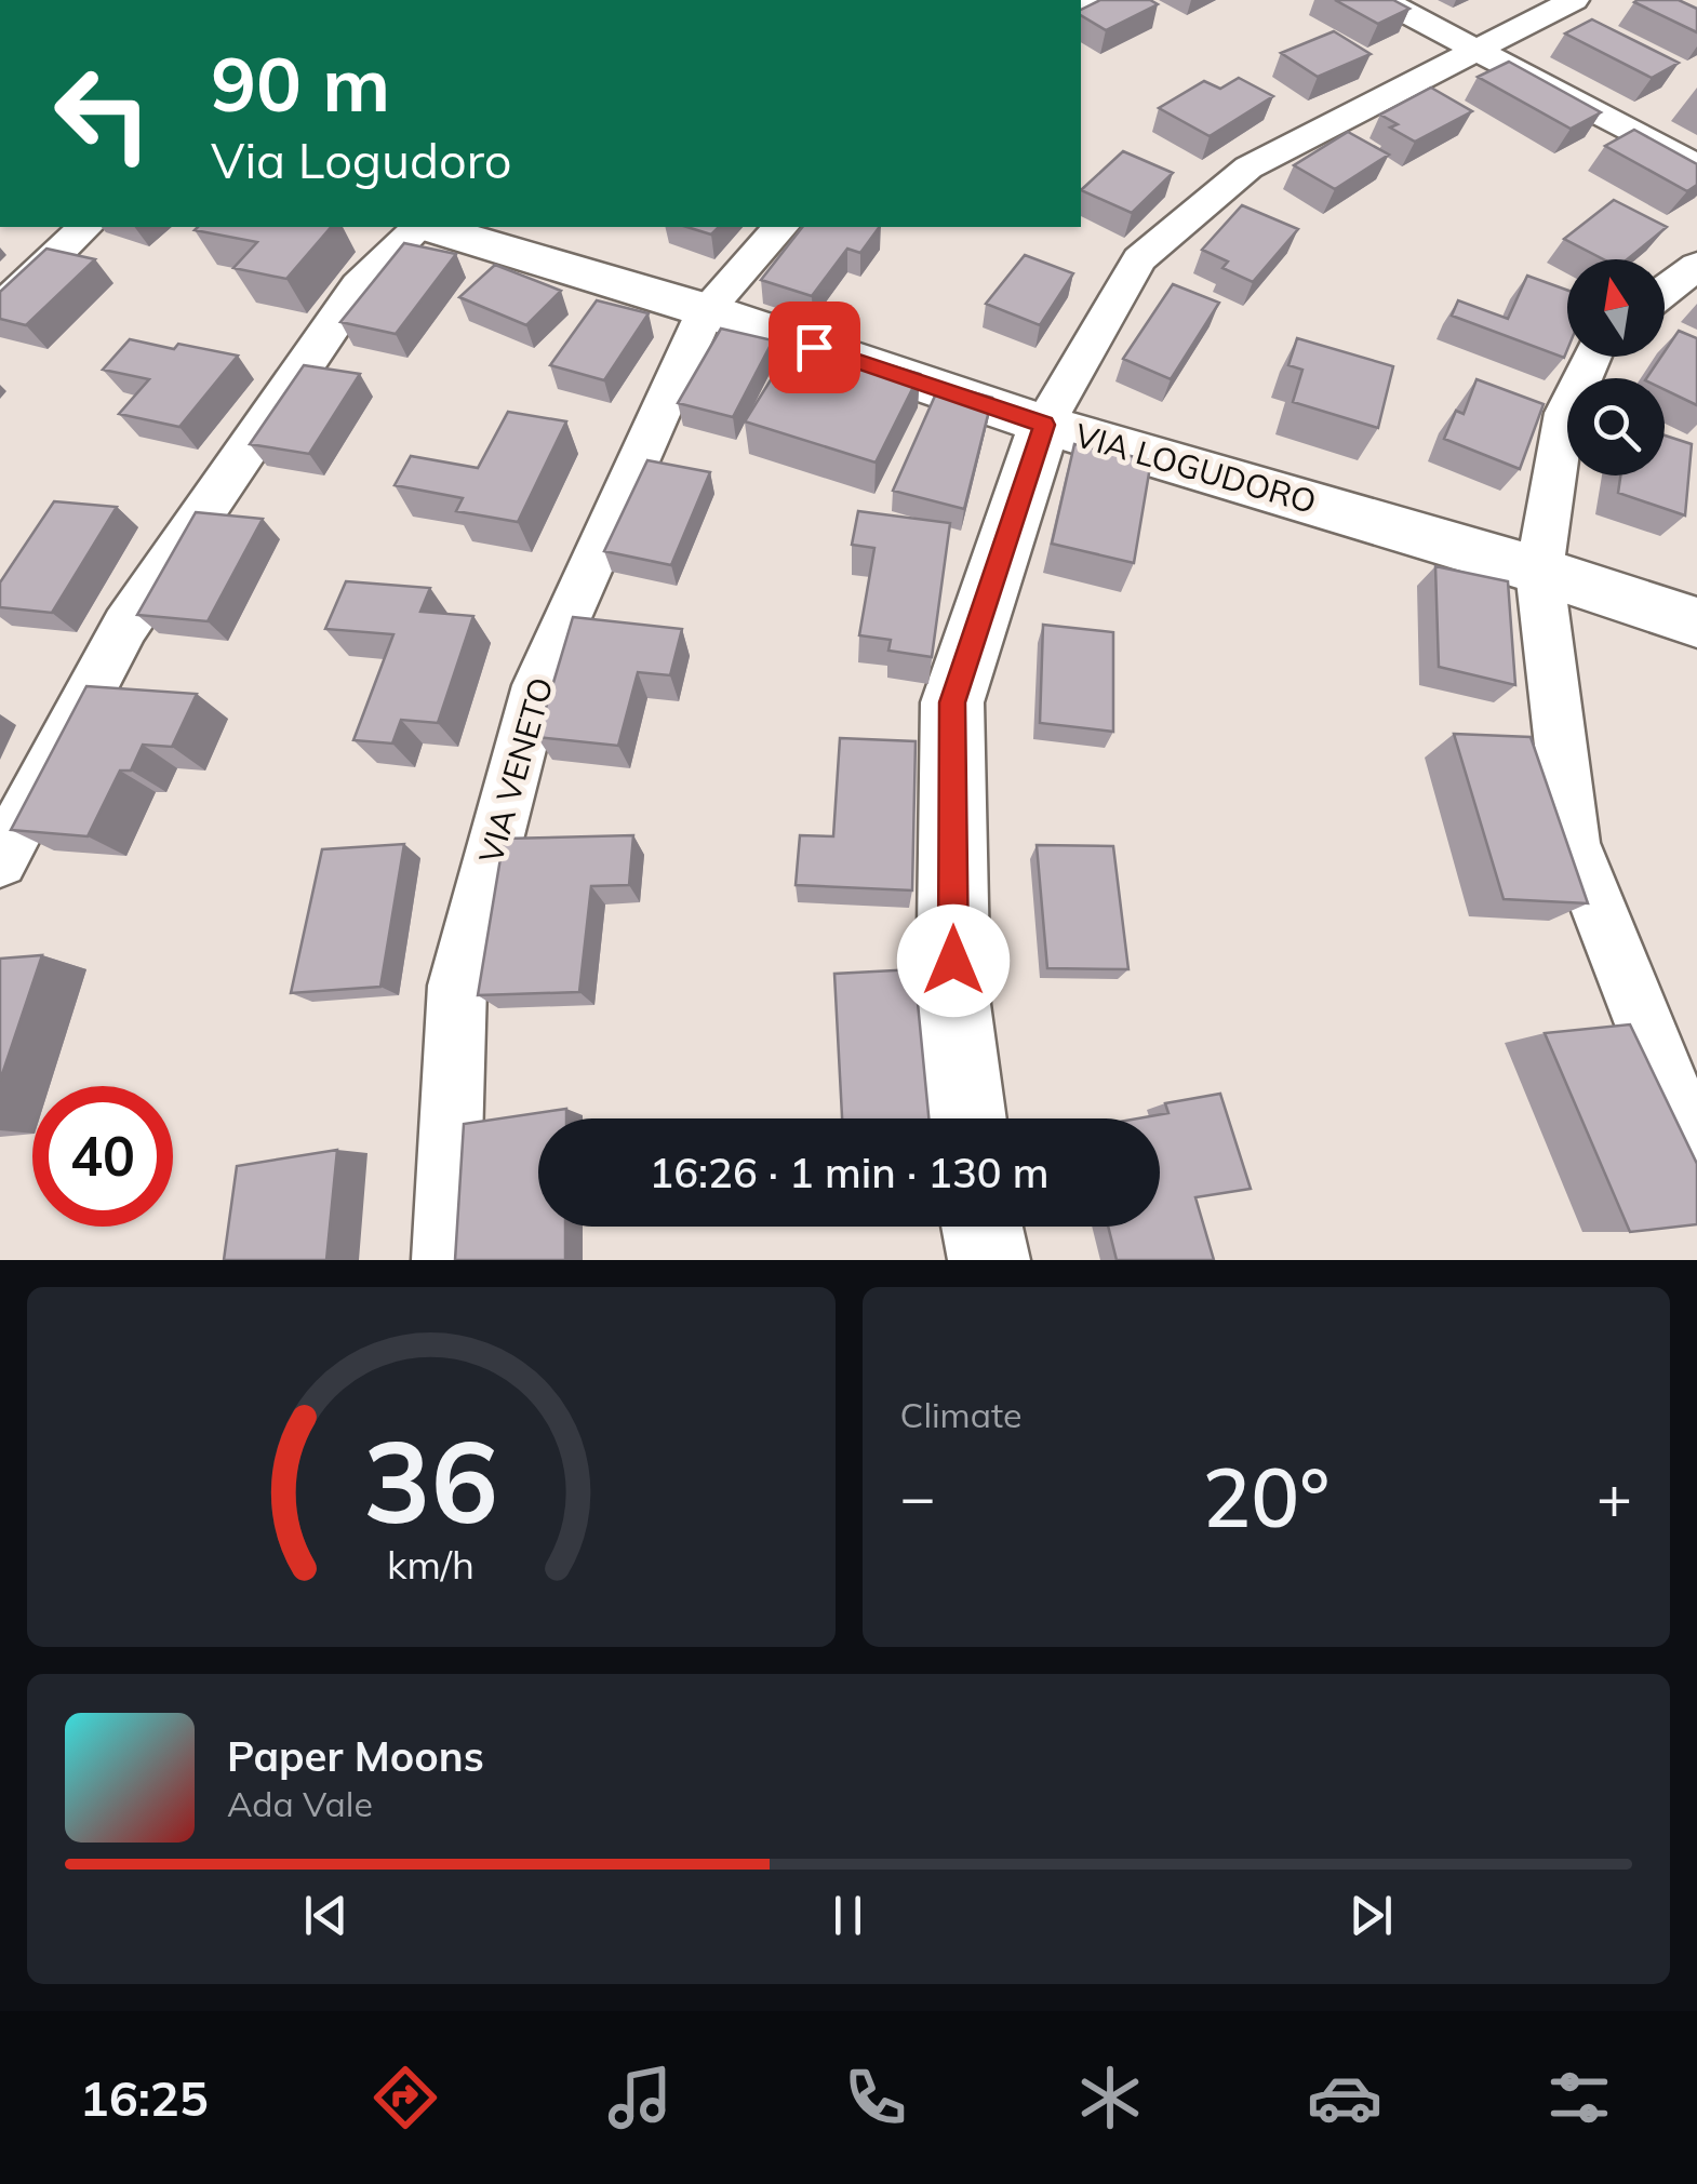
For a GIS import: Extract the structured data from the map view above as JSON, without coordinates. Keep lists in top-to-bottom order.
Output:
{
  "streets": {
    "street": ["VIA LOGUDORO", "VIA VENETO"]
  },
  "crossings": [
    ["VIA LOGUDORO", "VIA VENETO"]
  ],
  "north": "top",
  "page": {
    "turn": ["90 m", "Via Logudoro"],
    "limit": "40",
    "trip": "16:26 · 1 min · 130 m",
    "tile": "Climate",
    "heat": ["−", "20°", "+"],
    "song": ["Paper Moons", "Ada Vale"],
    "tabs": "16:25",
    "gauge": ["36", "km/h"]
  }
}
